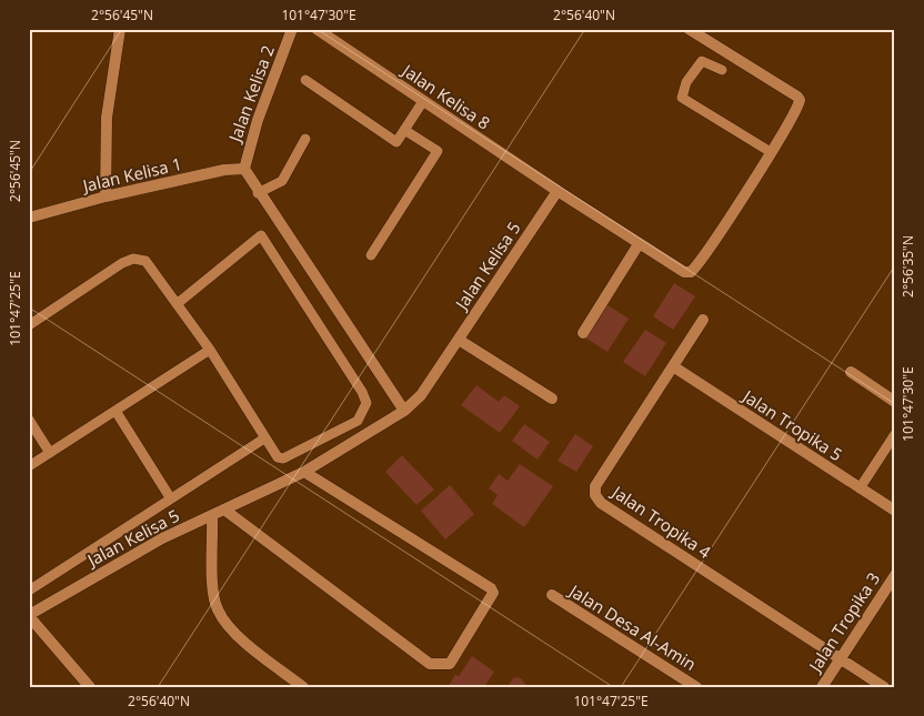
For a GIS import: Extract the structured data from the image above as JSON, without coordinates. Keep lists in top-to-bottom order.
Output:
{
  "streets": {
    "street": [
      "Jalan Kelisa 2",
      "Jalan Kelisa 8",
      "Jalan Kelisa 1",
      "Jalan Kelisa 5",
      "Jalan Tropika 5",
      "Jalan Tropika 4",
      "Jalan Tropika 3",
      "Jalan Desa Al-Amin"
    ]
  },
  "crossings": [
    ["Jalan Kelisa 2", "Jalan Kelisa 1"],
    ["Jalan Kelisa 8", "Jalan Kelisa 5"],
    ["Jalan Tropika 5", "Jalan Tropika 4"],
    ["Jalan Tropika 4", "Jalan Tropika 3"]
  ],
  "coordinates": [
    "2°56'45\"N",
    "101°47'30\"E",
    "2°56'40\"N",
    "2°56'35\"N",
    "101°47'25\"E"
  ]
}
